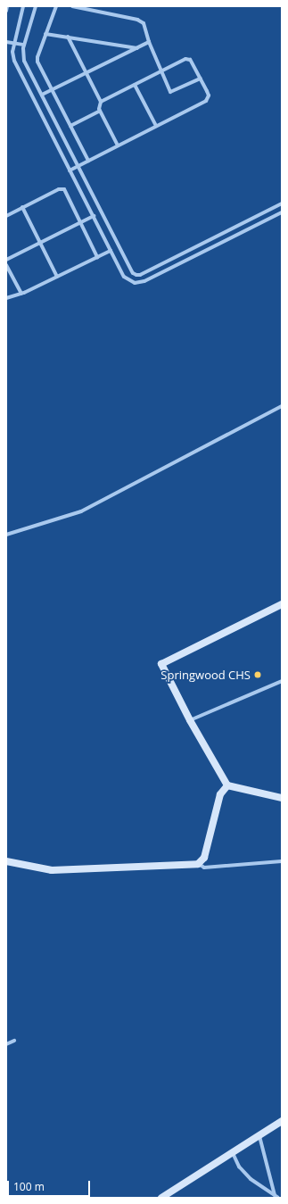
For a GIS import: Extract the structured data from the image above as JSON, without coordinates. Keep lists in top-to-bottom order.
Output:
{
  "places": ["Springwood CHS"],
  "scale_bar": "100 m"
}
